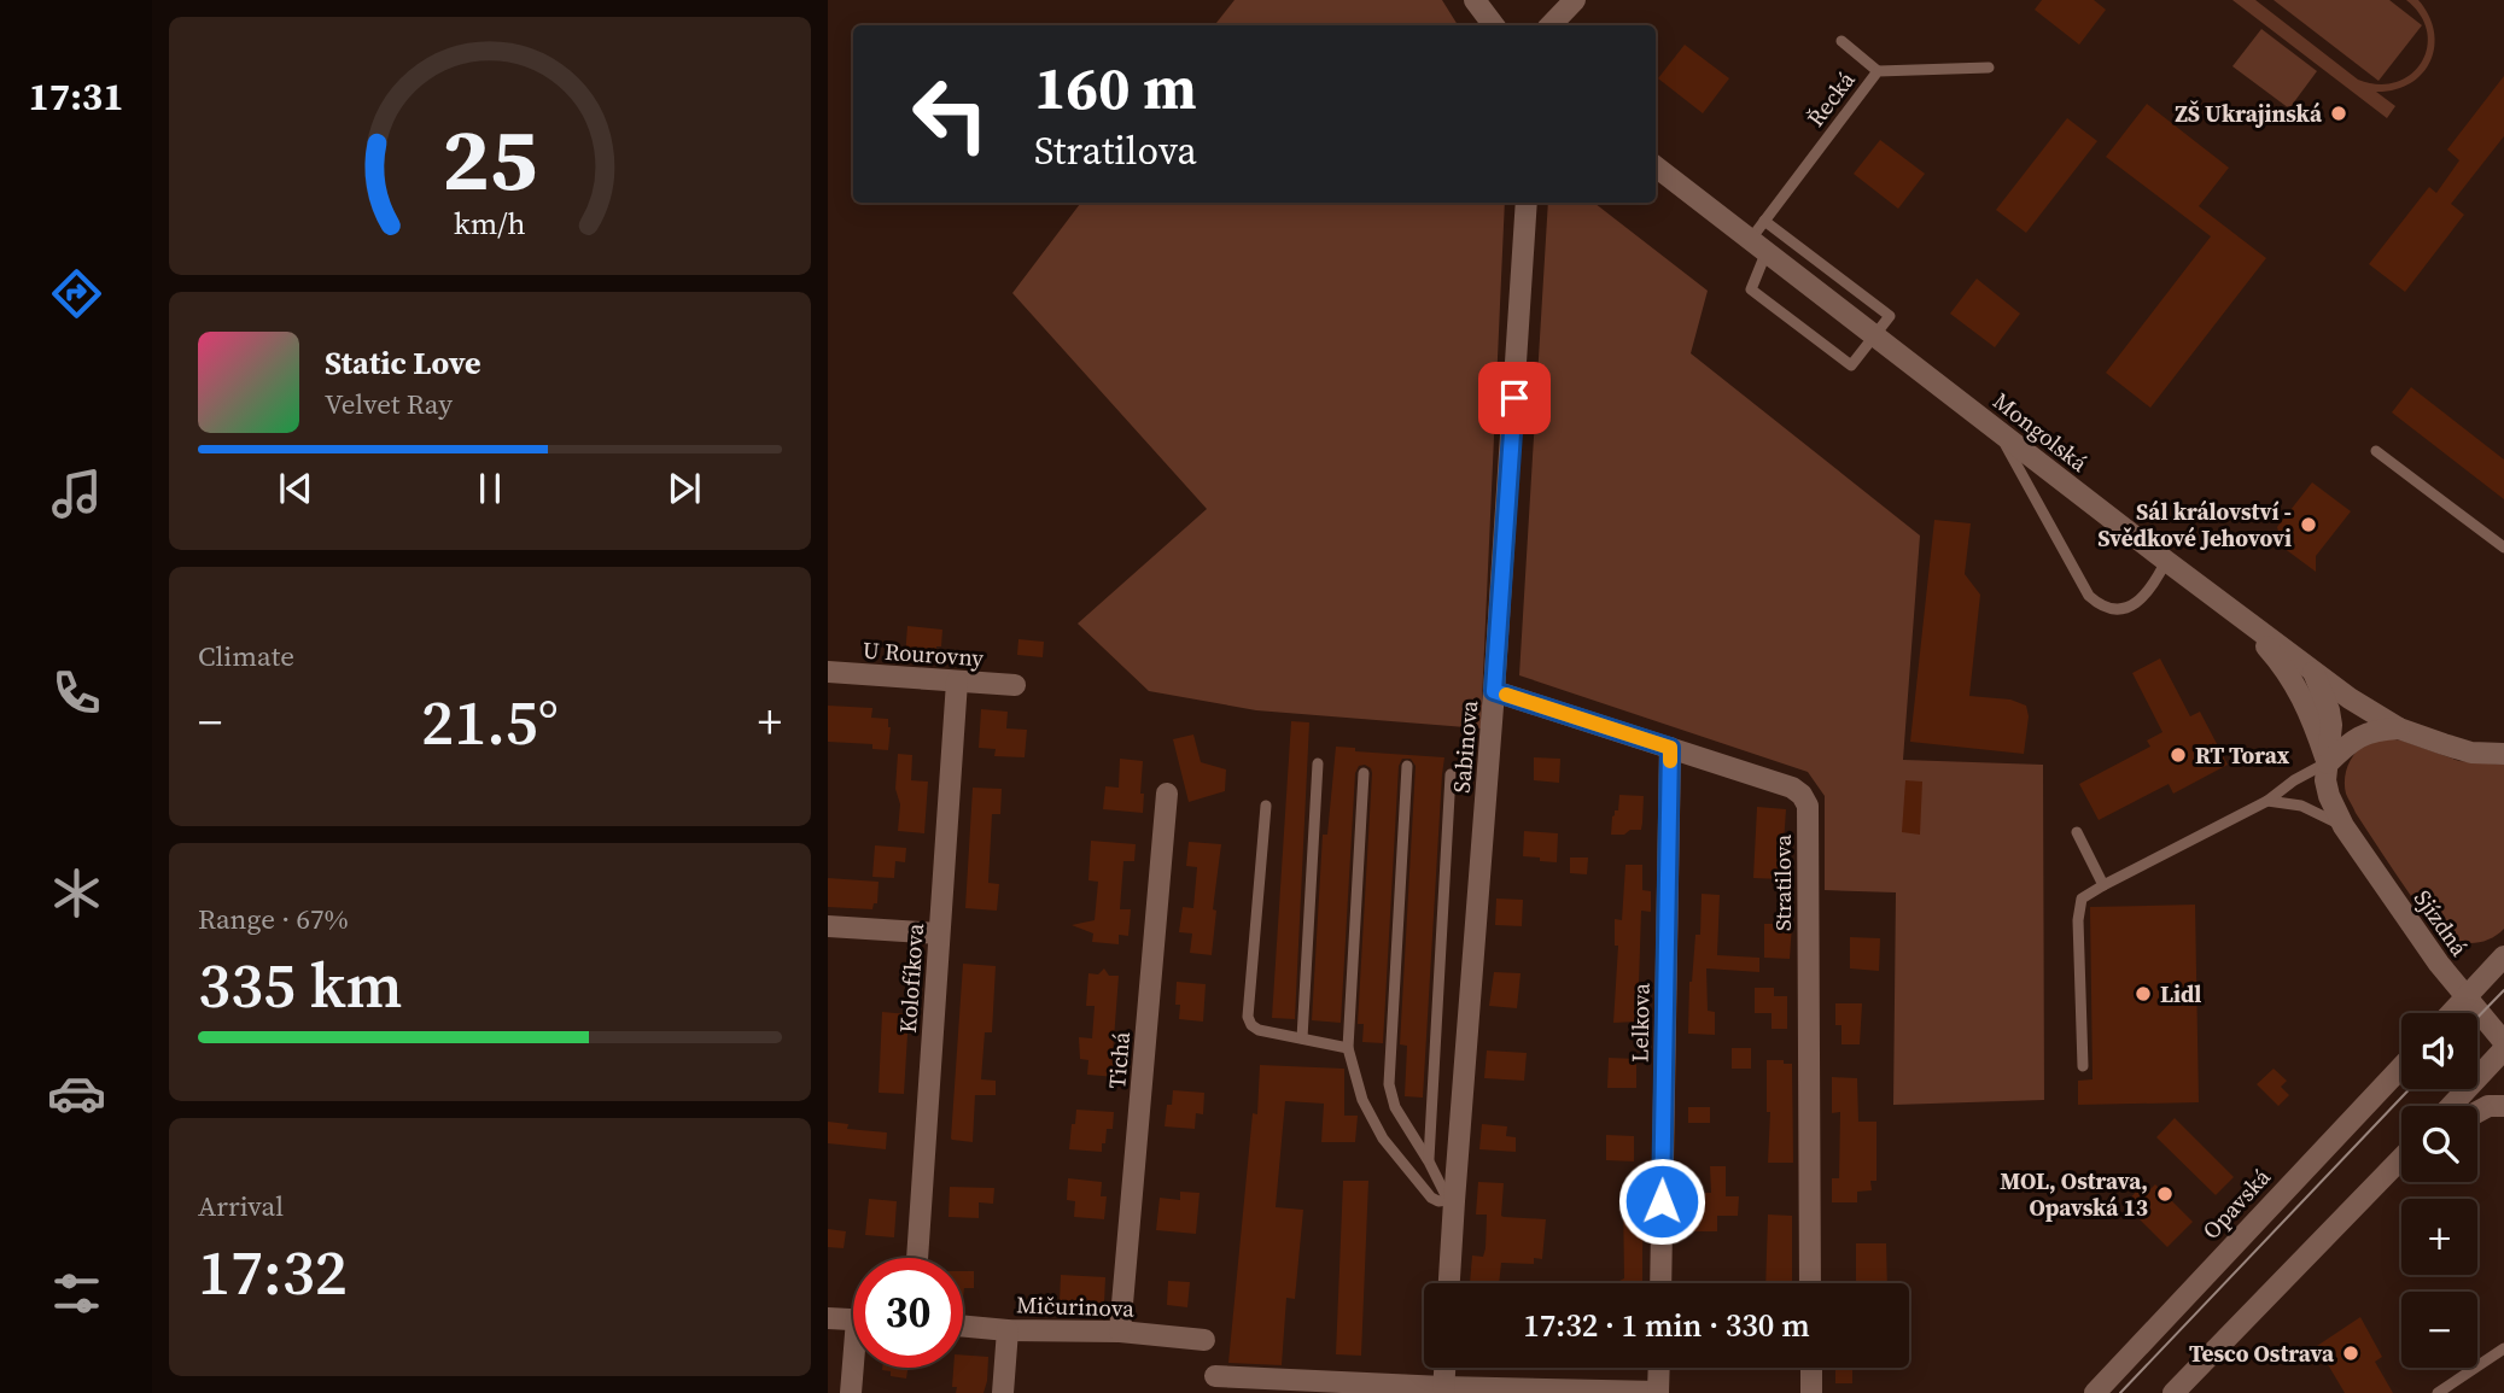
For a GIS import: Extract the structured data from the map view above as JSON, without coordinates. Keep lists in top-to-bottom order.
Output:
{
  "streets": {
    "street": [
      "Mongolská",
      "U Rourovny",
      "Sabinova",
      "Stratilova",
      "Sjízdná",
      "Kolofíkova",
      "Lelkova",
      "Tichá",
      "Opavská",
      "Mičurinova"
    ],
    "lane": ["Řecká"]
  },
  "crossings": [
    ["Řecká", "Mongolská"],
    ["U Rourovny", "Kolofíkova"],
    ["Sabinova", "Stratilova"],
    ["Stratilova", "Lelkova"],
    ["Tichá", "Mičurinova"]
  ],
  "places": [
    "ZŠ Ukrajinská",
    "Sál království - Svědkové Jehovovi",
    "RT Torax",
    "Lidl",
    "MOL, Ostrava, Opavská 13",
    "Tesco Ostrava"
  ],
  "page": {
    "tabs": "17:31",
    "turn": ["160 m", "Stratilova"],
    "song": ["Static Love", "Velvet Ray"],
    "tile": [
      "Climate",
      ["Range · 67%", "335 km"],
      ["Arrival", "17:32"]
    ],
    "heat": ["−", "21.5°", "+"],
    "map_buttons": ["+", "−"],
    "limit": "30",
    "trip": "17:32 · 1 min · 330 m",
    "gauge": ["25", "km/h"]
  }
}
